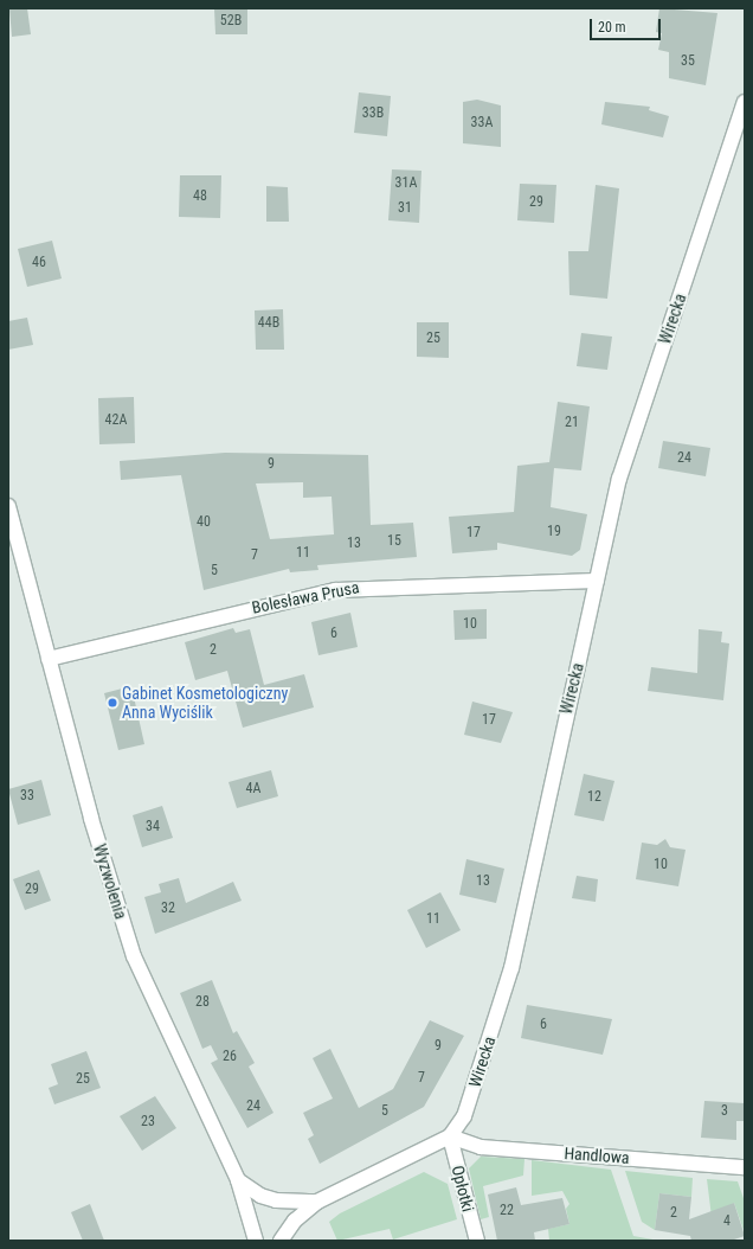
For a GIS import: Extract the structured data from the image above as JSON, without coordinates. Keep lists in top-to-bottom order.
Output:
{
  "streets": {
    "street": [
      "Wirecka",
      "Bolesława Prusa",
      "Wyzwolenia",
      "Handlowa",
      "Opłotki"
    ]
  },
  "crossings": [
    ["Wirecka", "Bolesława Prusa"],
    ["Wirecka", "Wyzwolenia"],
    ["Wirecka", "Handlowa"],
    ["Wirecka", "Opłotki"],
    ["Bolesława Prusa", "Wyzwolenia"],
    ["Handlowa", "Opłotki"]
  ],
  "places": ["Gabinet Kosmetologiczny Anna Wyciślik"],
  "house_numbers": [
    "52B",
    "35",
    "33B",
    "33A",
    "31A",
    "48",
    "29",
    "31",
    "46",
    "44B",
    "25",
    "42A",
    "21",
    "24",
    "9",
    "40",
    "19",
    "17",
    "15",
    "13",
    "11",
    "7",
    "5",
    "10",
    "6",
    "2",
    "17",
    "4A",
    "33",
    "12",
    "34",
    "10",
    "13",
    "29",
    "32",
    "11",
    "28",
    "6",
    "9",
    "26",
    "7",
    "25",
    "24",
    "5",
    "3",
    "23",
    "22",
    "2",
    "4"
  ],
  "scale_bar": "20 m"
}
